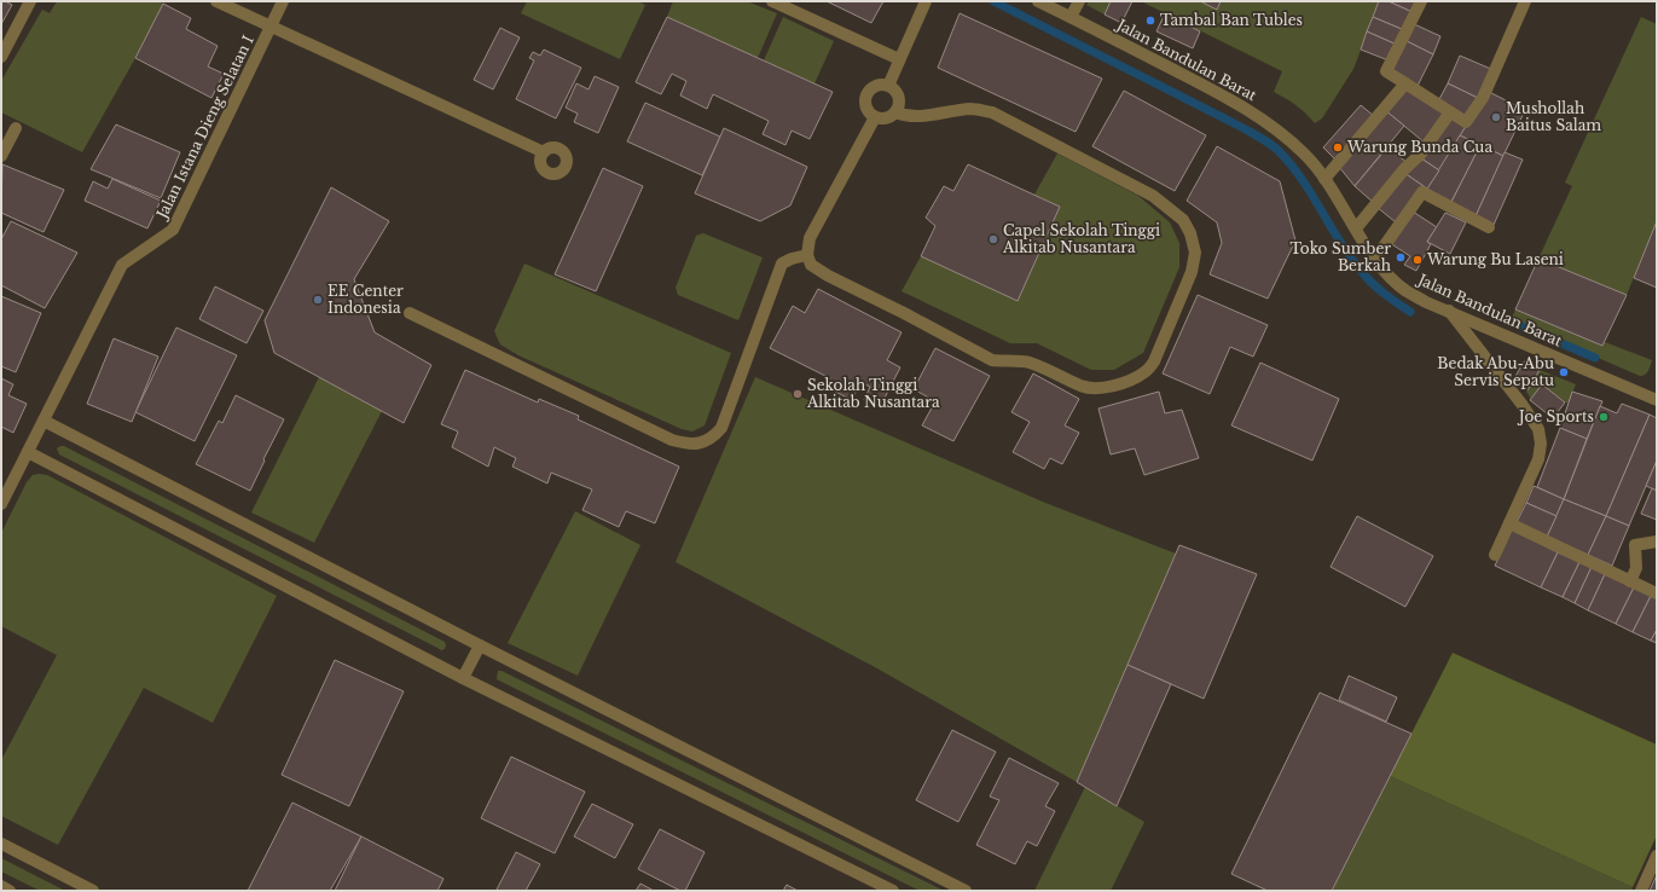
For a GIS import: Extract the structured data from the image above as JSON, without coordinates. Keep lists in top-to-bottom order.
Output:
{
  "streets": {
    "street": ["Jalan Bandulan Barat", "Jalan Istana Dieng Selatan I"]
  },
  "places": [
    "Tambal Ban Tubles",
    "Mushollah Baitus Salam",
    "Warung Bunda Cua",
    "Capel Sekolah Tinggi Alkitab Nusantara",
    "Toko Sumber Berkah",
    "Warung Bu Laseni",
    "EE Center Indonesia",
    "Bedak Abu-Abu Servis Sepatu",
    "Sekolah Tinggi Alkitab Nusantara",
    "Joe Sports"
  ]
}
